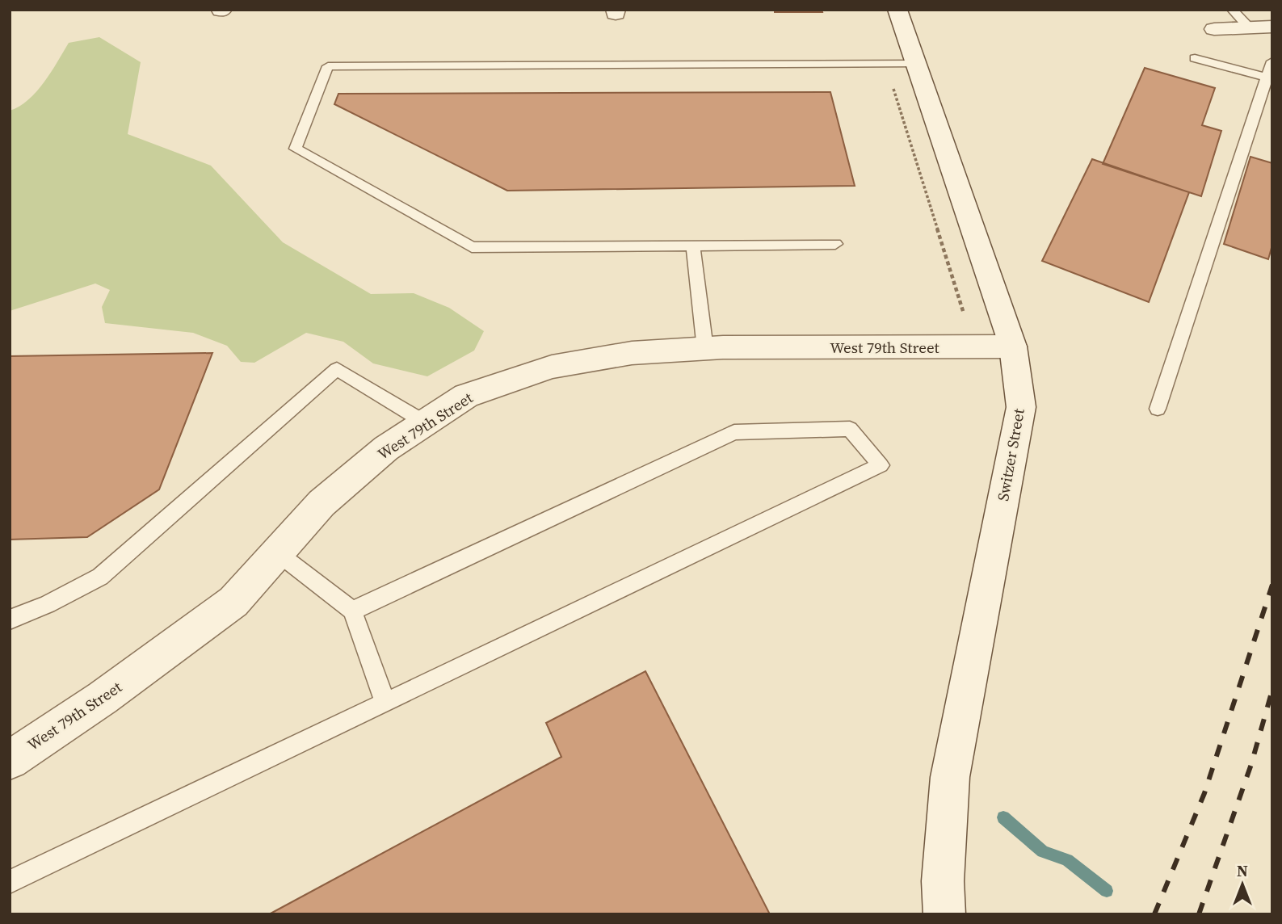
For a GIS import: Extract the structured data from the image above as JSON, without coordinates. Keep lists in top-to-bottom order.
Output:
{
  "streets": {
    "street": ["West 79th Street", "Switzer Street"]
  },
  "crossings": [
    ["West 79th Street", "Switzer Street"]
  ],
  "north": "top"
}
